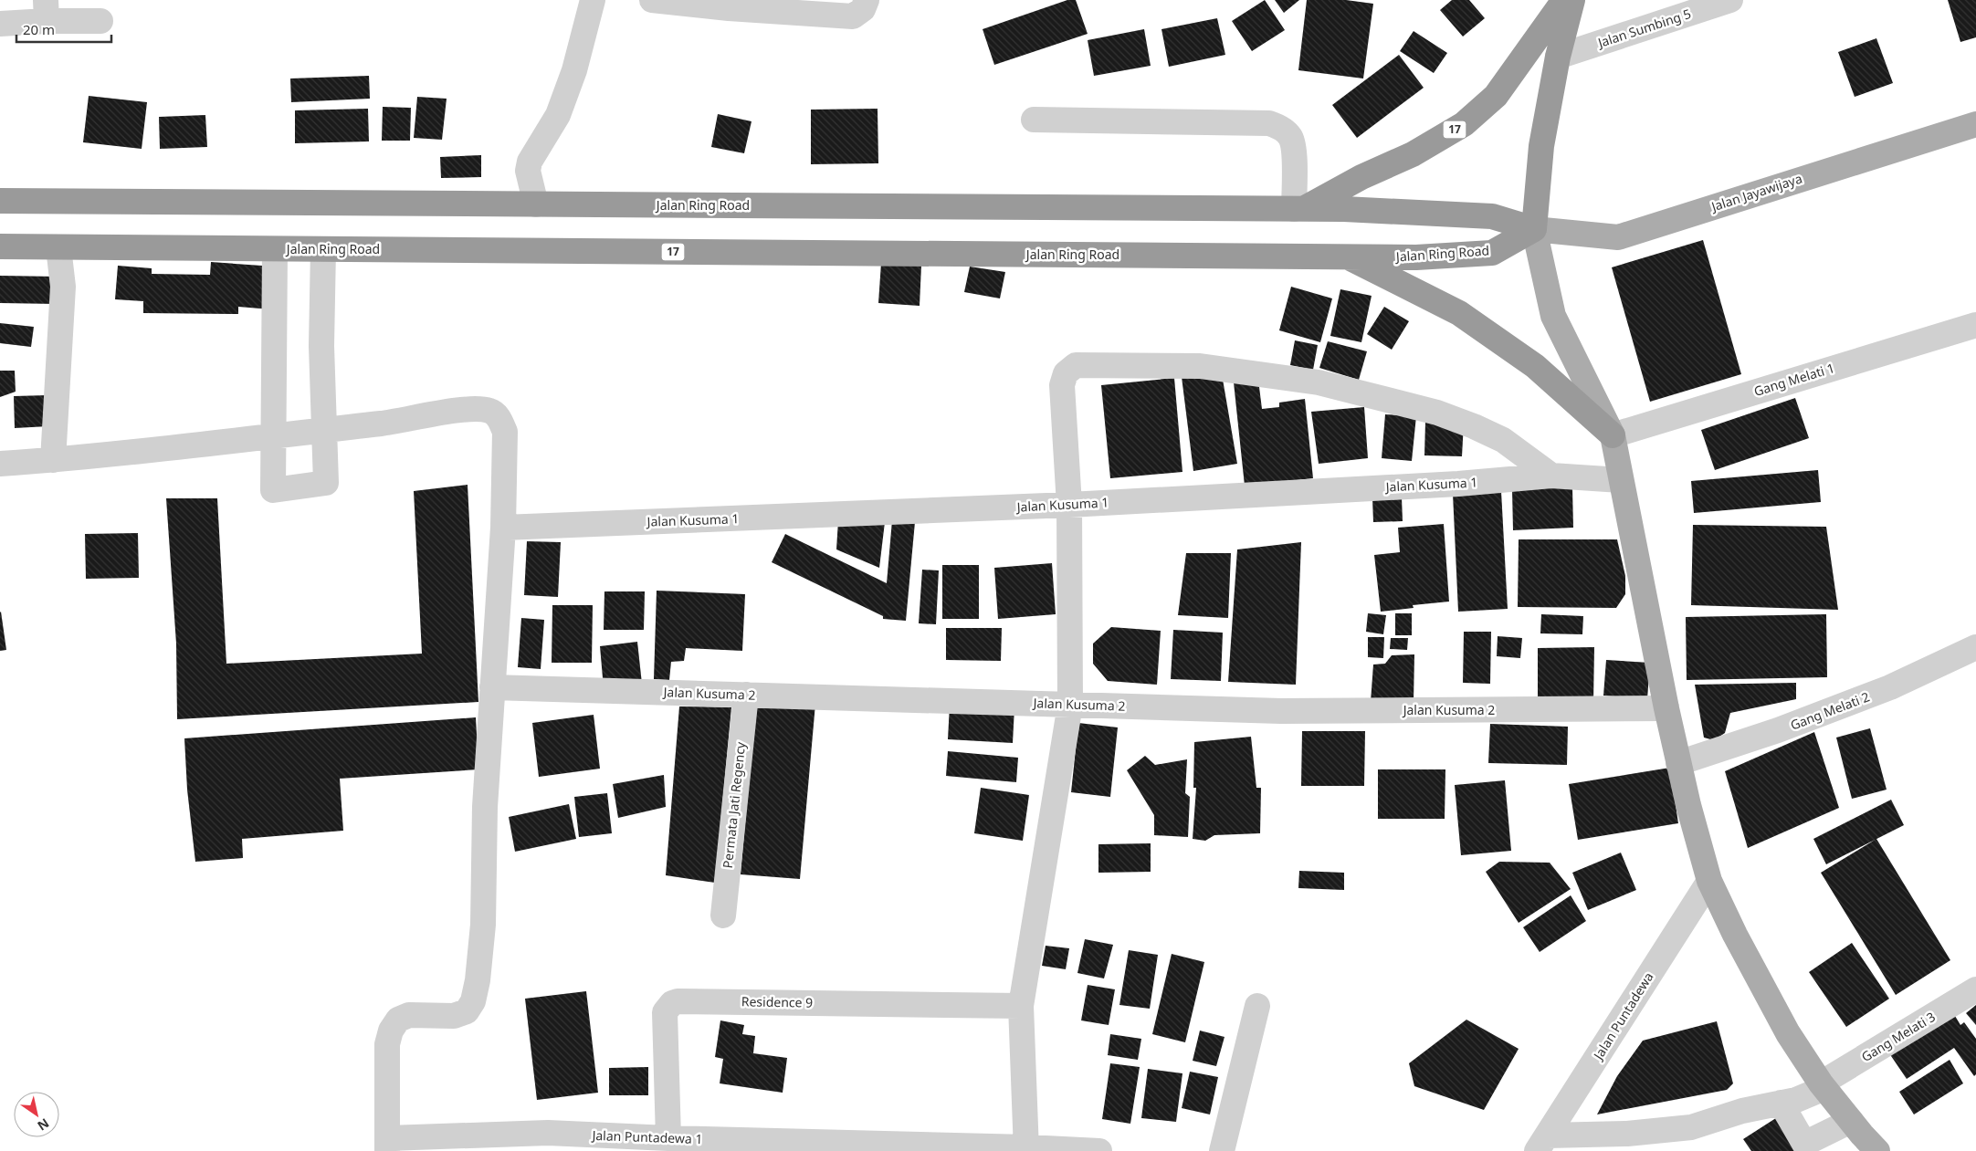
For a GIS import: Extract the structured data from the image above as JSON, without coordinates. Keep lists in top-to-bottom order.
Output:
{
  "streets": {
    "highway": ["17", "Jalan Ring Road"],
    "main road": ["Jalan Jayawijaya"],
    "street": [
      "Jalan Sumbing 5",
      "Gang Melati 1",
      "Jalan Kusuma 1",
      "Jalan Kusuma 2",
      "Gang Melati 2",
      "Permata Jati Regency",
      "Residence 9",
      "Jalan Puntadewa",
      "Gang Melati 3",
      "Jalan Puntadewa 1"
    ]
  },
  "crossings": [
    ["17", "Jalan Ring Road"],
    ["Jalan Jayawijaya", "Jalan Ring Road"],
    ["Jalan Kusuma 2", "Permata Jati Regency"],
    ["Residence 9", "Jalan Puntadewa 1"],
    ["Jalan Puntadewa", "Gang Melati 3"]
  ],
  "scale_bar": "20 m",
  "north": "bottom right"
}
